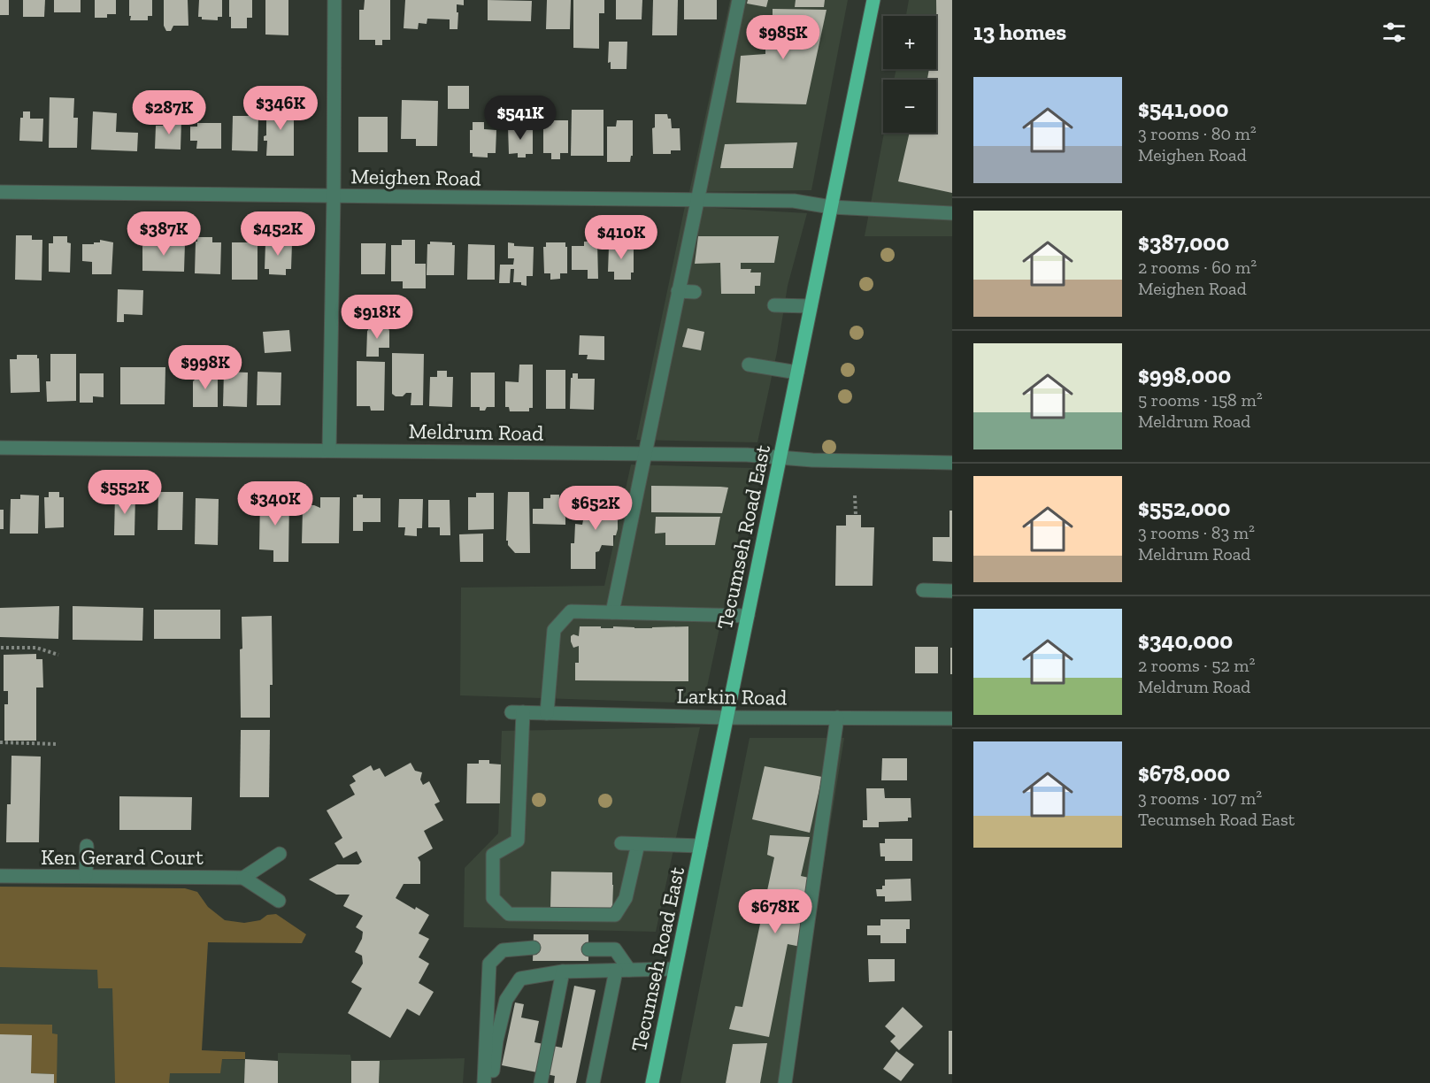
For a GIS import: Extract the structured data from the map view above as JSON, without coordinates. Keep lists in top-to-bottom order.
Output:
{
  "streets": {
    "main road": ["Tecumseh Road East"],
    "street": [
      "Meighen Road",
      "Meldrum Road",
      "Larkin Road",
      "Ken Gerard Court"
    ]
  },
  "crossings": [
    ["Meighen Road", "Tecumseh Road East"],
    ["Meldrum Road", "Tecumseh Road East"],
    ["Tecumseh Road East", "Larkin Road"]
  ],
  "page": {
    "heading": "13 homes",
    "price": [
      "$985K",
      "$346K",
      "$287K",
      "$541K",
      "$387K",
      "$452K",
      "$410K",
      "$918K",
      "$998K",
      "$552K",
      "$340K",
      "$652K",
      "$678K"
    ],
    "map_buttons": ["+", "−"],
    "list": [
      {
        "name": "$541,000",
        "note": "3 rooms · 80 m² · Meighen Road"
      },
      {
        "name": "$387,000",
        "note": "2 rooms · 60 m² · Meighen Road"
      },
      {
        "name": "$998,000",
        "note": "5 rooms · 158 m² · Meldrum Road"
      },
      {
        "name": "$552,000",
        "note": "3 rooms · 83 m² · Meldrum Road"
      },
      {
        "name": "$340,000",
        "note": "2 rooms · 52 m² · Meldrum Road"
      },
      {
        "name": "$678,000",
        "note": "3 rooms · 107 m² · Tecumseh Road East"
      }
    ]
  }
}
